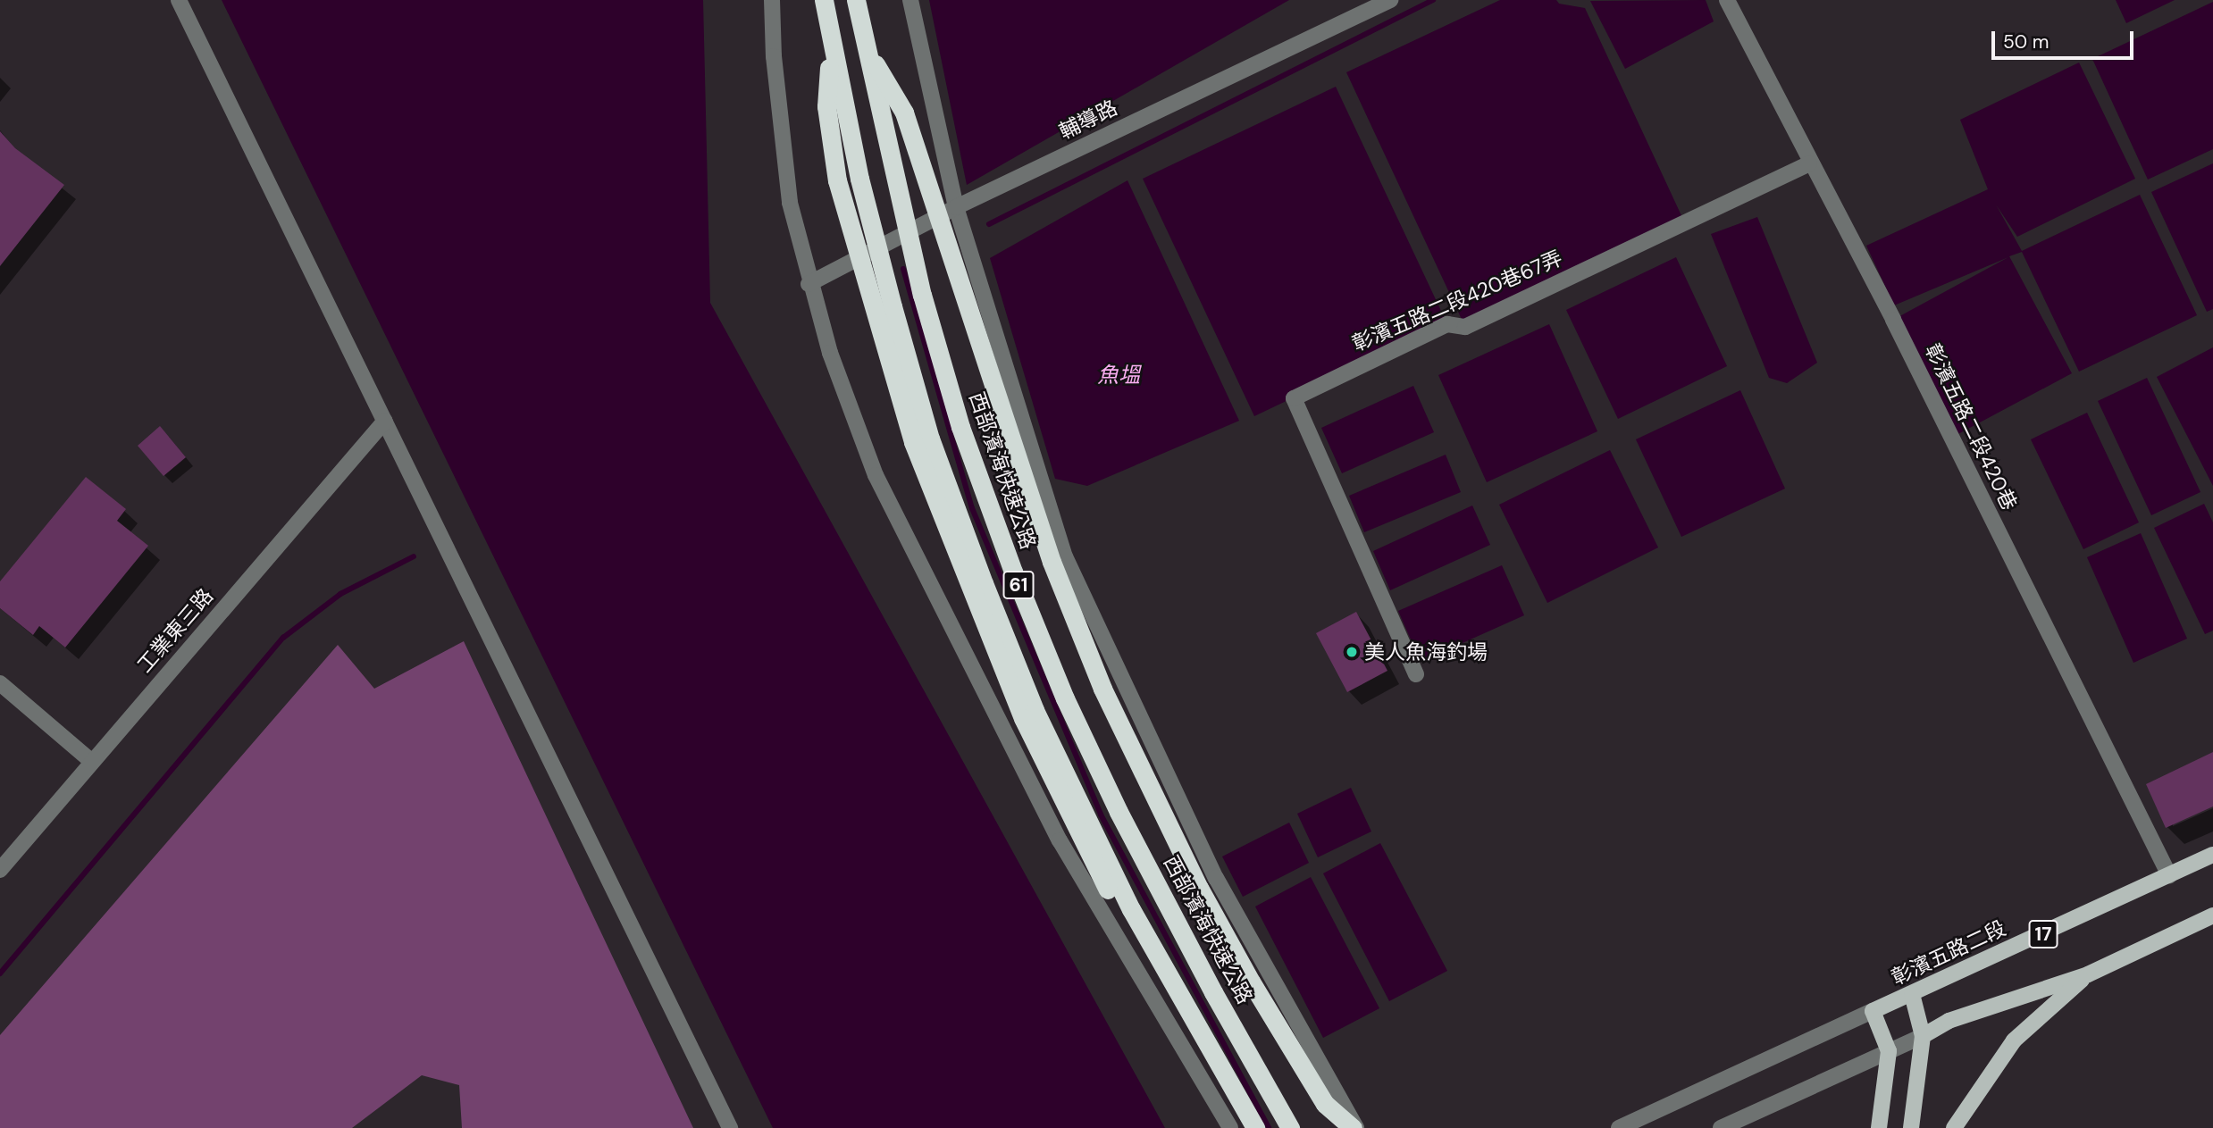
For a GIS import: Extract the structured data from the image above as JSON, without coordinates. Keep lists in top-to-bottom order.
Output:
{
  "streets": {
    "highway": ["西部濱海快速公路", "61"],
    "main road": ["17", "彰濱五路二段"],
    "street": [
      "輔導路",
      "彰濱五路二段420巷67弄",
      "彰濱五路二段420巷",
      "工業東三路"
    ]
  },
  "crossings": [
    ["彰濱五路二段420巷67弄", "彰濱五路二段420巷"],
    ["彰濱五路二段420巷", "彰濱五路二段"]
  ],
  "water": ["魚塭"],
  "places": ["美人魚海釣場"],
  "scale_bar": "50 m"
}
